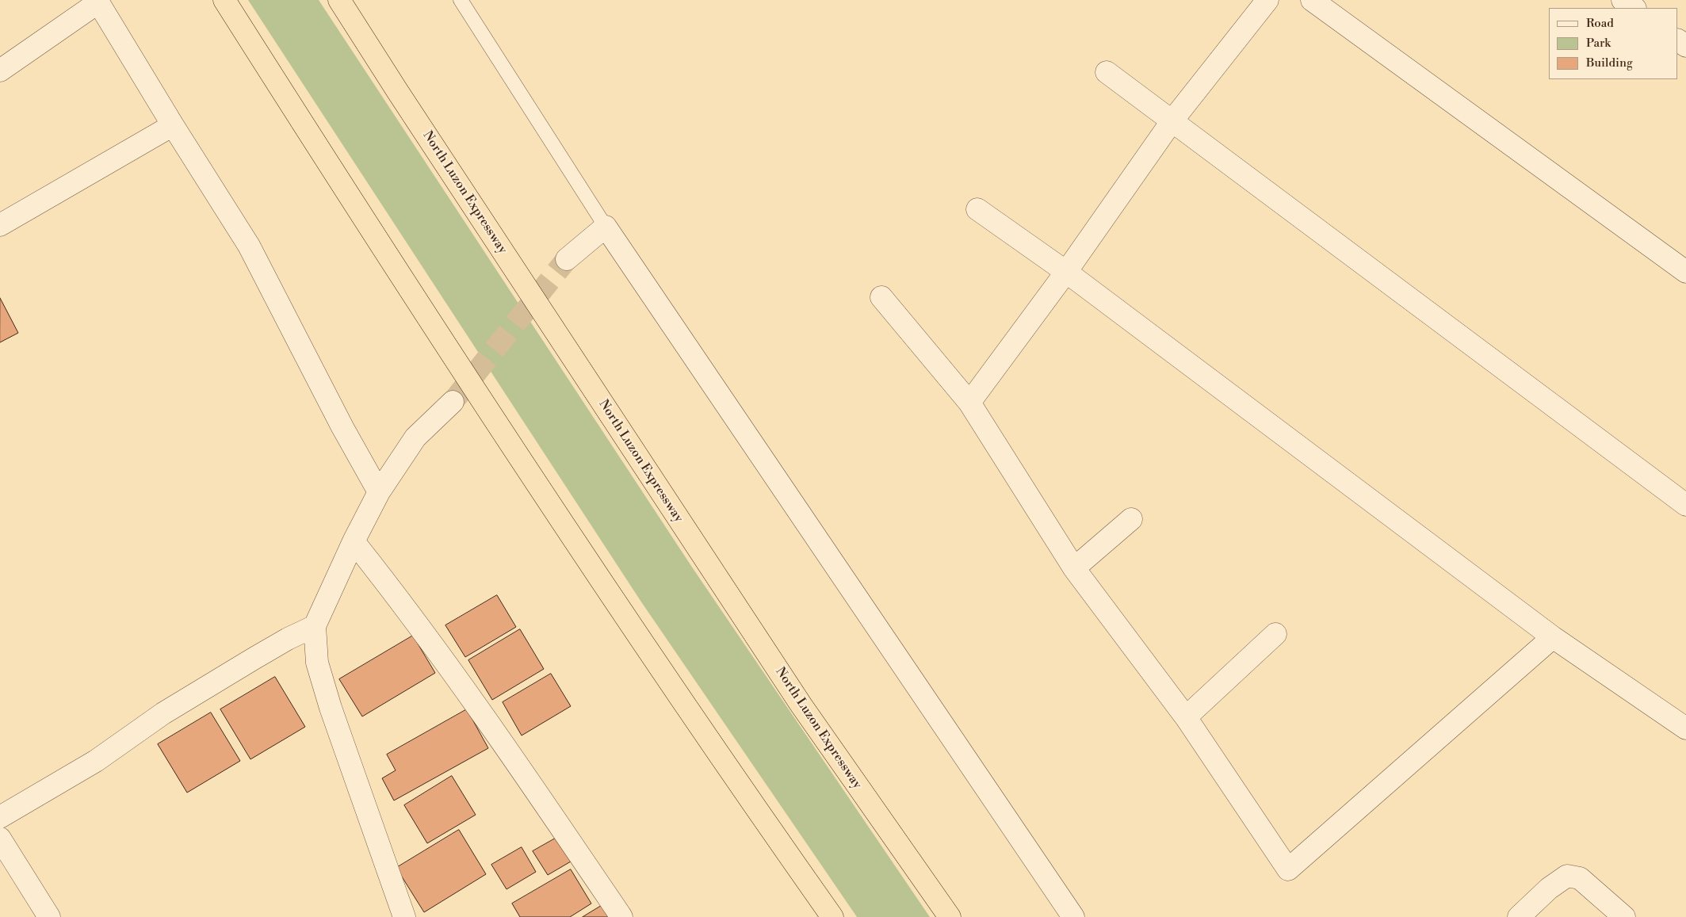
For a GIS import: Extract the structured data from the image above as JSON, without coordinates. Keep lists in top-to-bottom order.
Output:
{
  "streets": {
    "highway": ["North Luzon Expressway"]
  },
  "legend": ["Road", "Park", "Building"]
}
